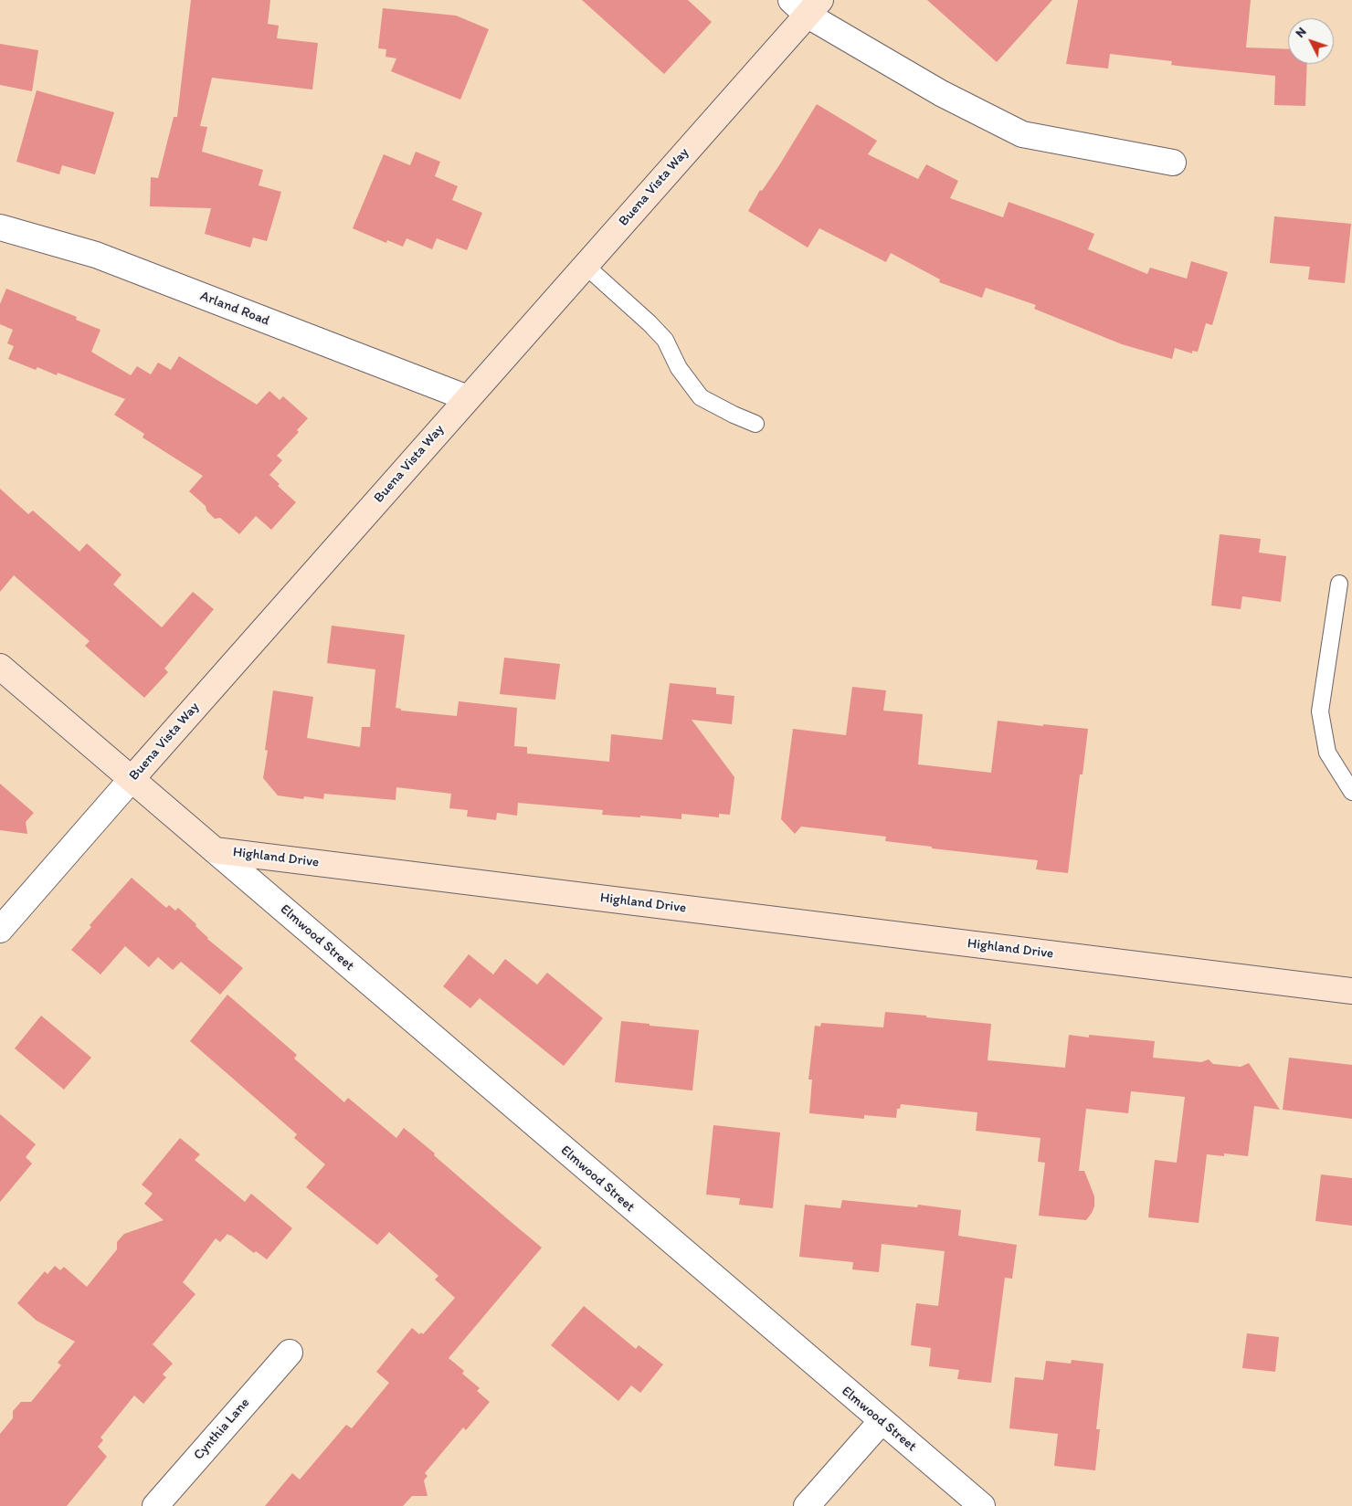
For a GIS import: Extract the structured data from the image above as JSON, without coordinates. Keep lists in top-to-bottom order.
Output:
{
  "streets": {
    "street": [
      "Buena Vista Way",
      "Arland Road",
      "Highland Drive",
      "Elmwood Street",
      "Cynthia Lane"
    ]
  },
  "crossings": [
    ["Buena Vista Way", "Arland Road"],
    ["Buena Vista Way", "Highland Drive"],
    ["Highland Drive", "Elmwood Street"]
  ],
  "north": "top left"
}
